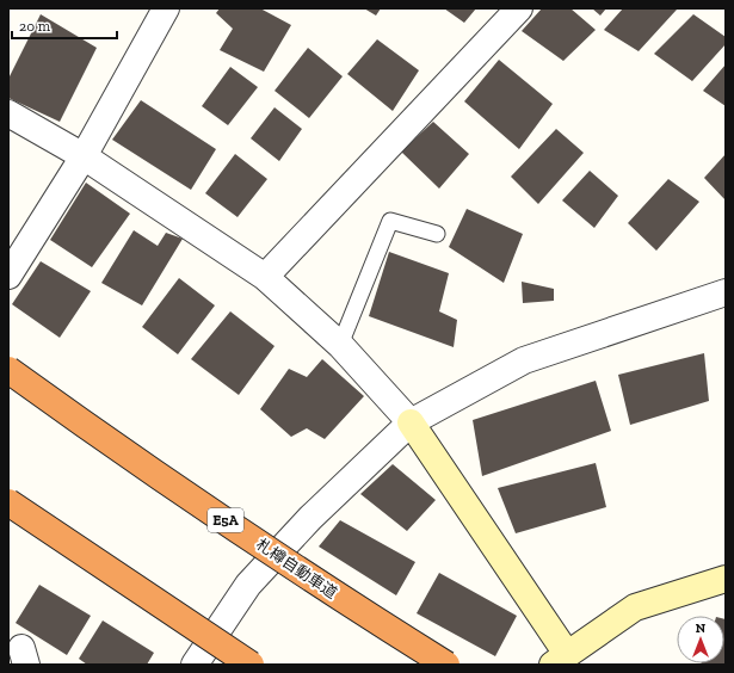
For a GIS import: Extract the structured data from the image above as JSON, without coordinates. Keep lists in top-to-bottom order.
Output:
{
  "streets": {
    "highway": ["E5A", "札樽自動車道"]
  },
  "scale_bar": "20 m",
  "north": "top"
}
